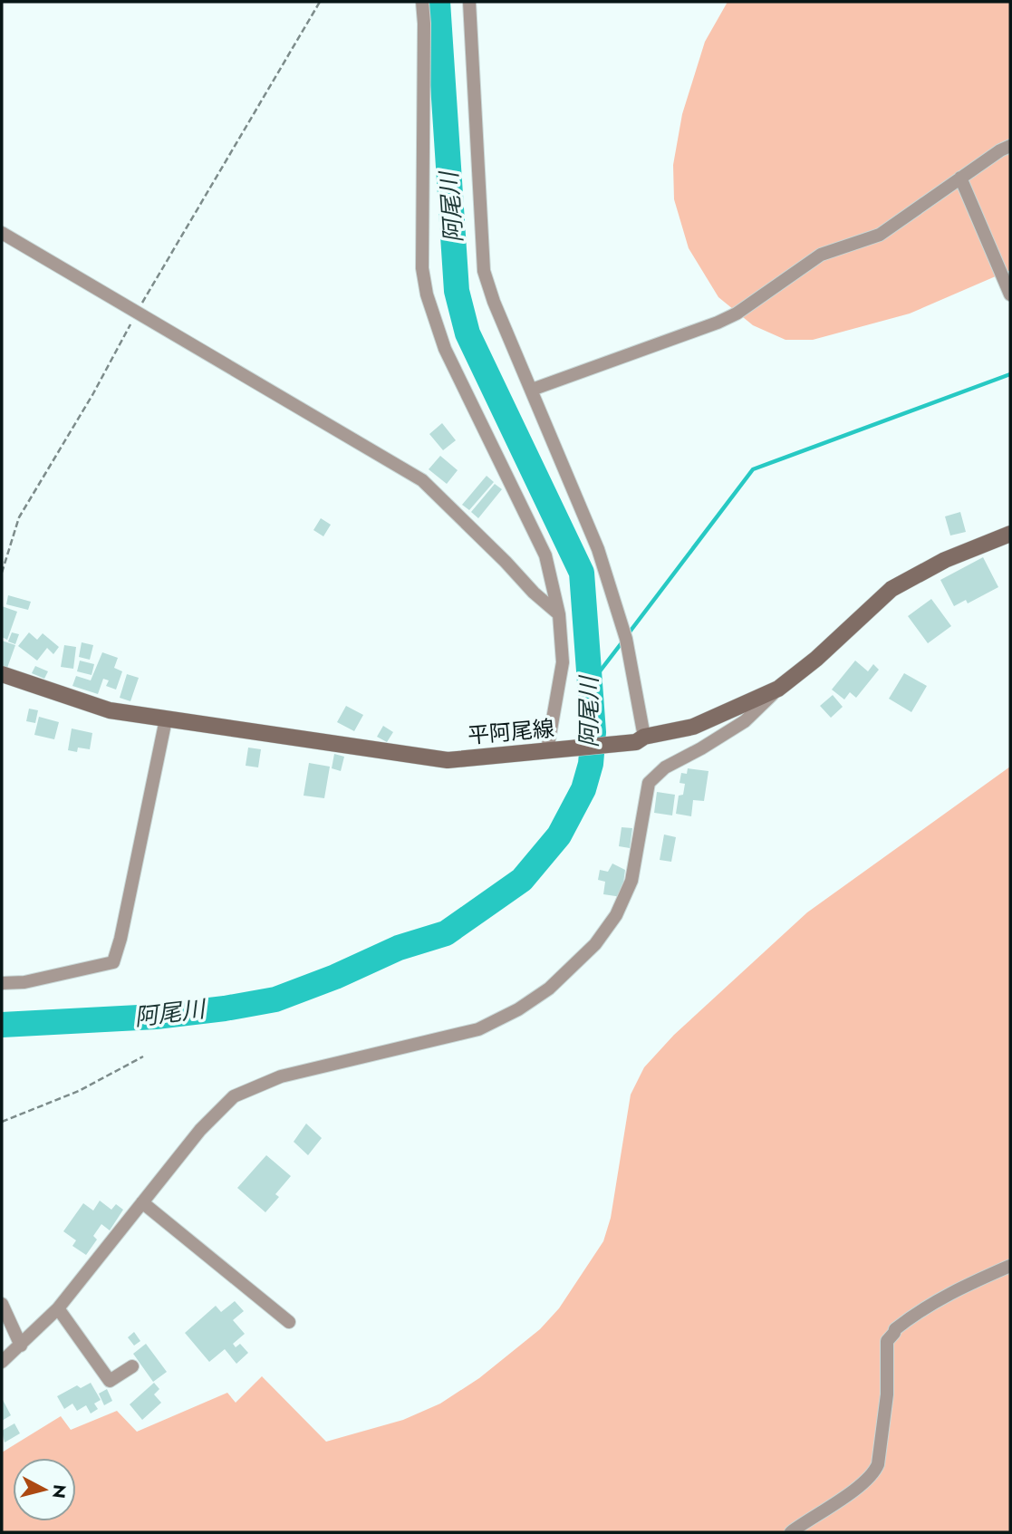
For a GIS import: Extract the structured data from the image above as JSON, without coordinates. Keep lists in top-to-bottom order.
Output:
{
  "streets": {
    "main road": ["平阿尾線"]
  },
  "water": ["阿尾川"],
  "north": "right"
}
